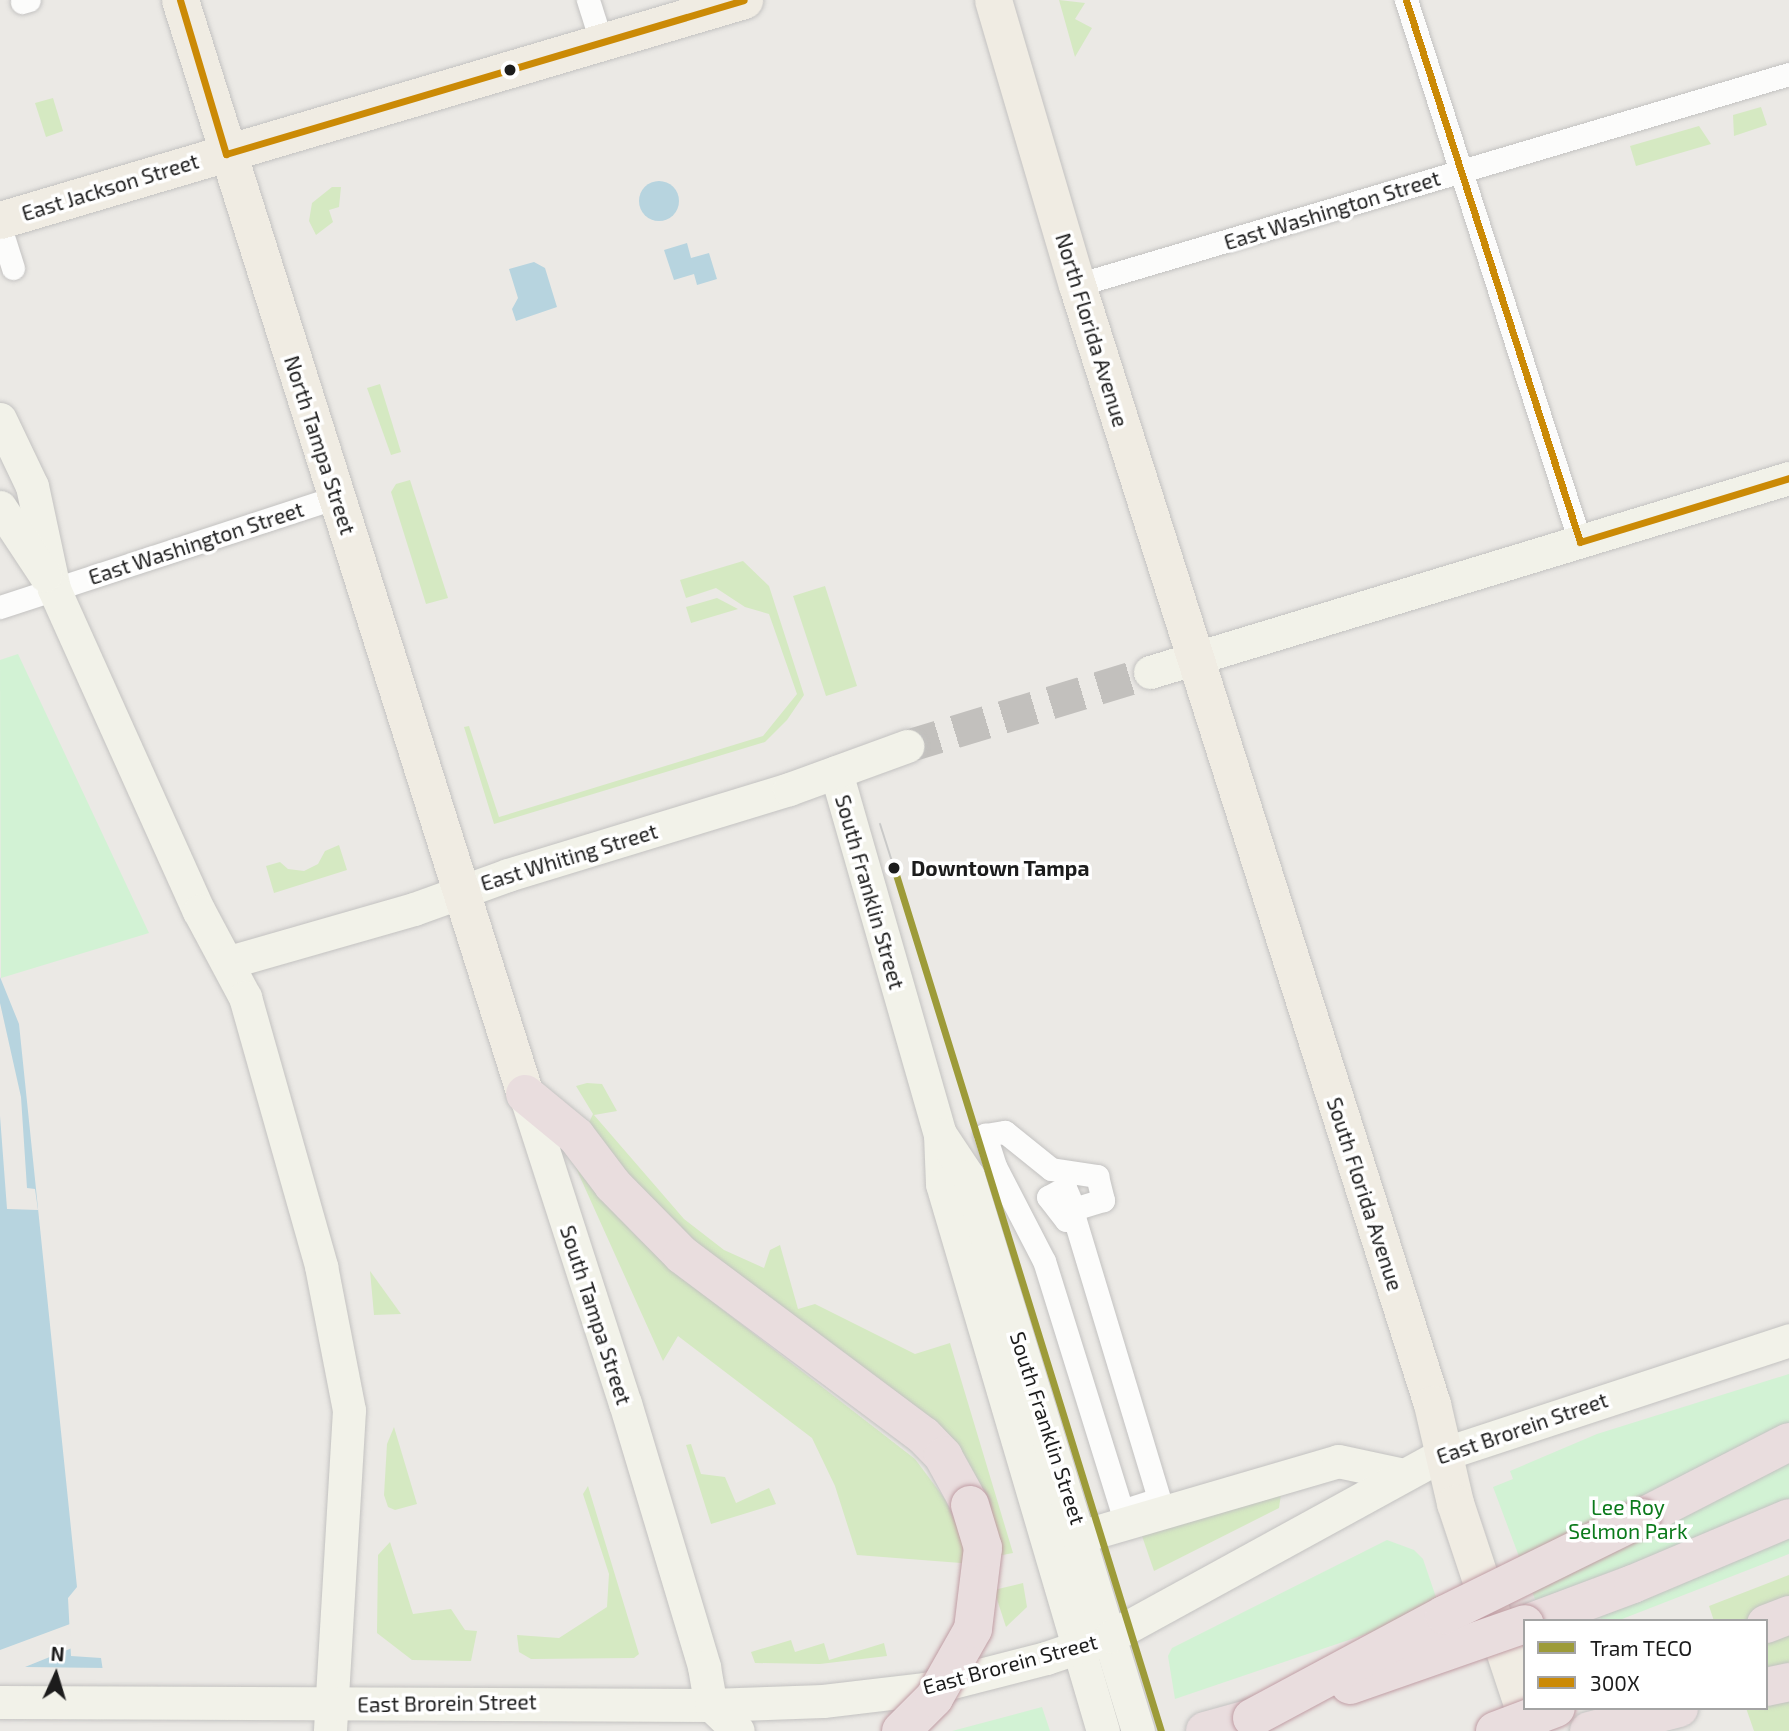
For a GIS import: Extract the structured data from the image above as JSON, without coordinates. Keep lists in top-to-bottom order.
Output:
{
  "streets": {
    "main road": [
      "East Jackson Street",
      "North Florida Avenue",
      "North Tampa Street",
      "South Florida Avenue",
      "South Tampa Street"
    ],
    "street": [
      "East Washington Street",
      "East Whiting Street",
      "South Franklin Street",
      "East Brorein Street"
    ]
  },
  "crossings": [
    ["East Jackson Street", "North Tampa Street"],
    ["East Washington Street", "North Florida Avenue"],
    ["East Washington Street", "North Tampa Street"],
    ["North Florida Avenue", "South Florida Avenue"],
    ["North Tampa Street", "East Whiting Street"],
    ["North Tampa Street", "South Tampa Street"],
    ["East Whiting Street", "South Franklin Street"],
    ["East Whiting Street", "South Tampa Street"],
    ["South Franklin Street", "East Brorein Street"],
    ["South Florida Avenue", "East Brorein Street"],
    ["South Tampa Street", "East Brorein Street"]
  ],
  "parks": ["Lee Roy Selmon Park"],
  "places": ["Downtown Tampa"],
  "lines": ["transit line 300X", "tram line TECO"],
  "legend": ["Tram TECO", "300X"],
  "north": "top"
}
